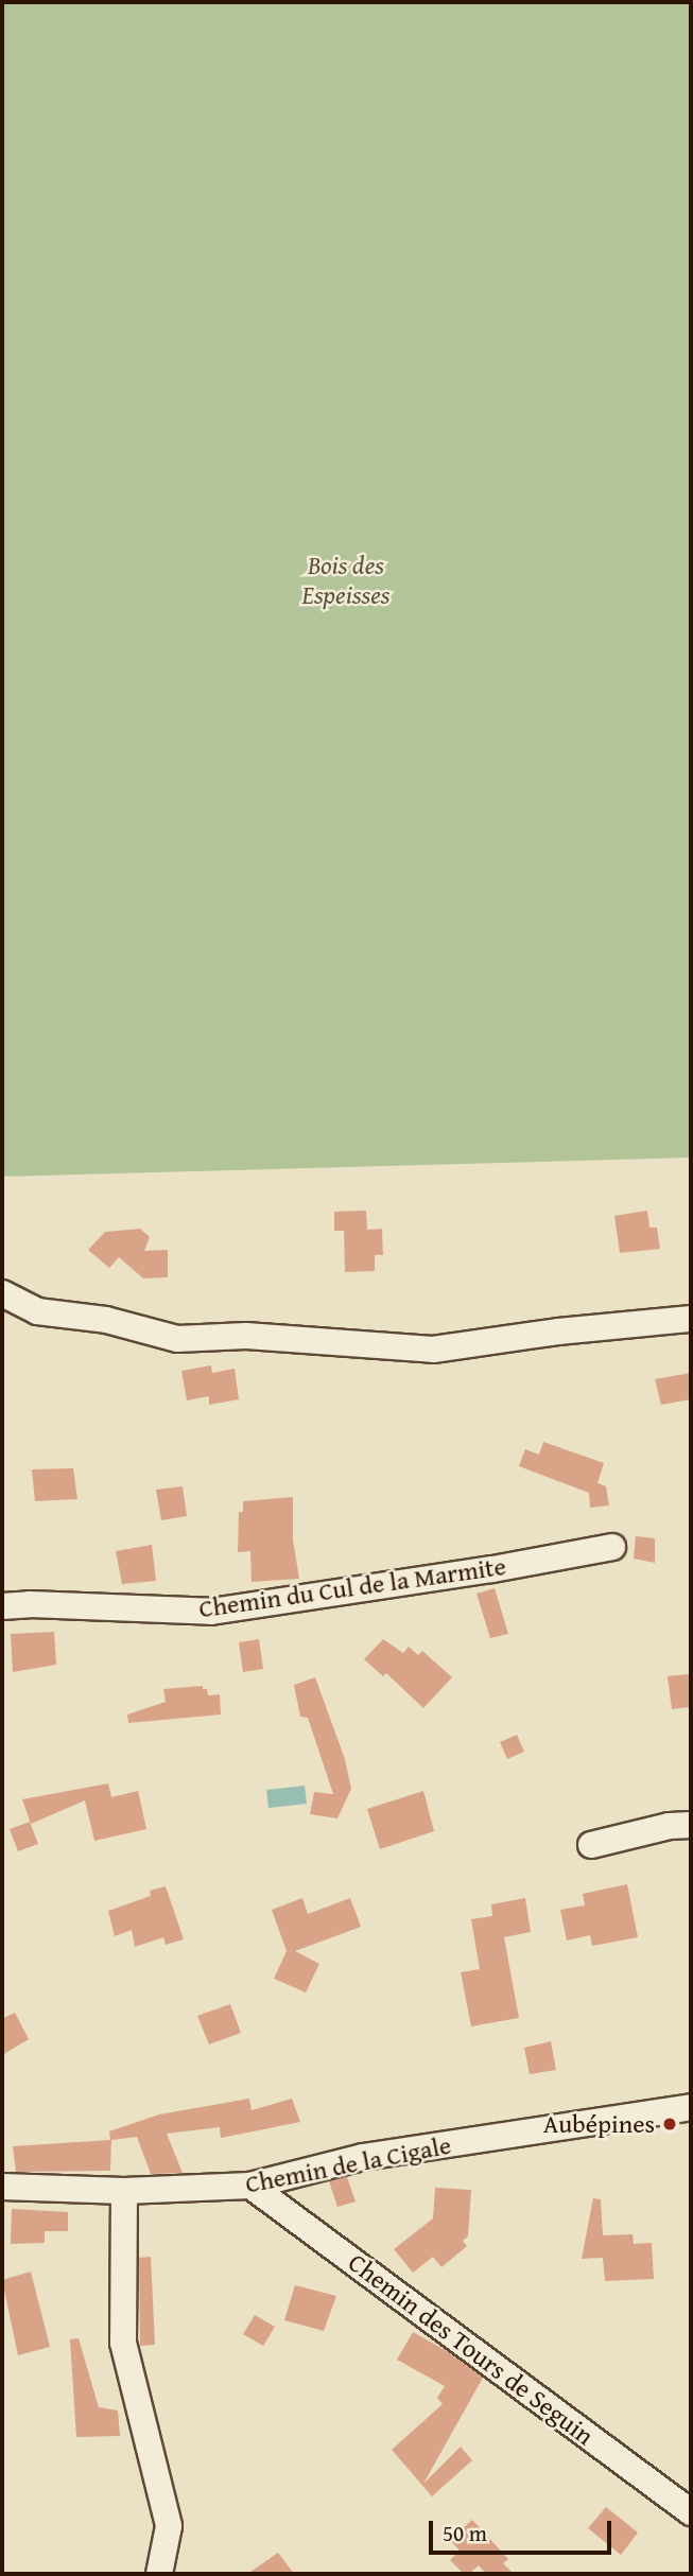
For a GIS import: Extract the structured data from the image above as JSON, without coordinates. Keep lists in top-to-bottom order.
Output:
{
  "streets": {
    "street": ["Chemin du Cul de la Marmite", "Chemin de la Cigale", "Chemin des Tours de Seguin"]
  },
  "crossings": [
    ["Chemin de la Cigale", "Chemin des Tours de Seguin"]
  ],
  "parks": ["Bois des Espeisses"],
  "places": ["Aubépines"],
  "scale_bar": "50 m"
}
